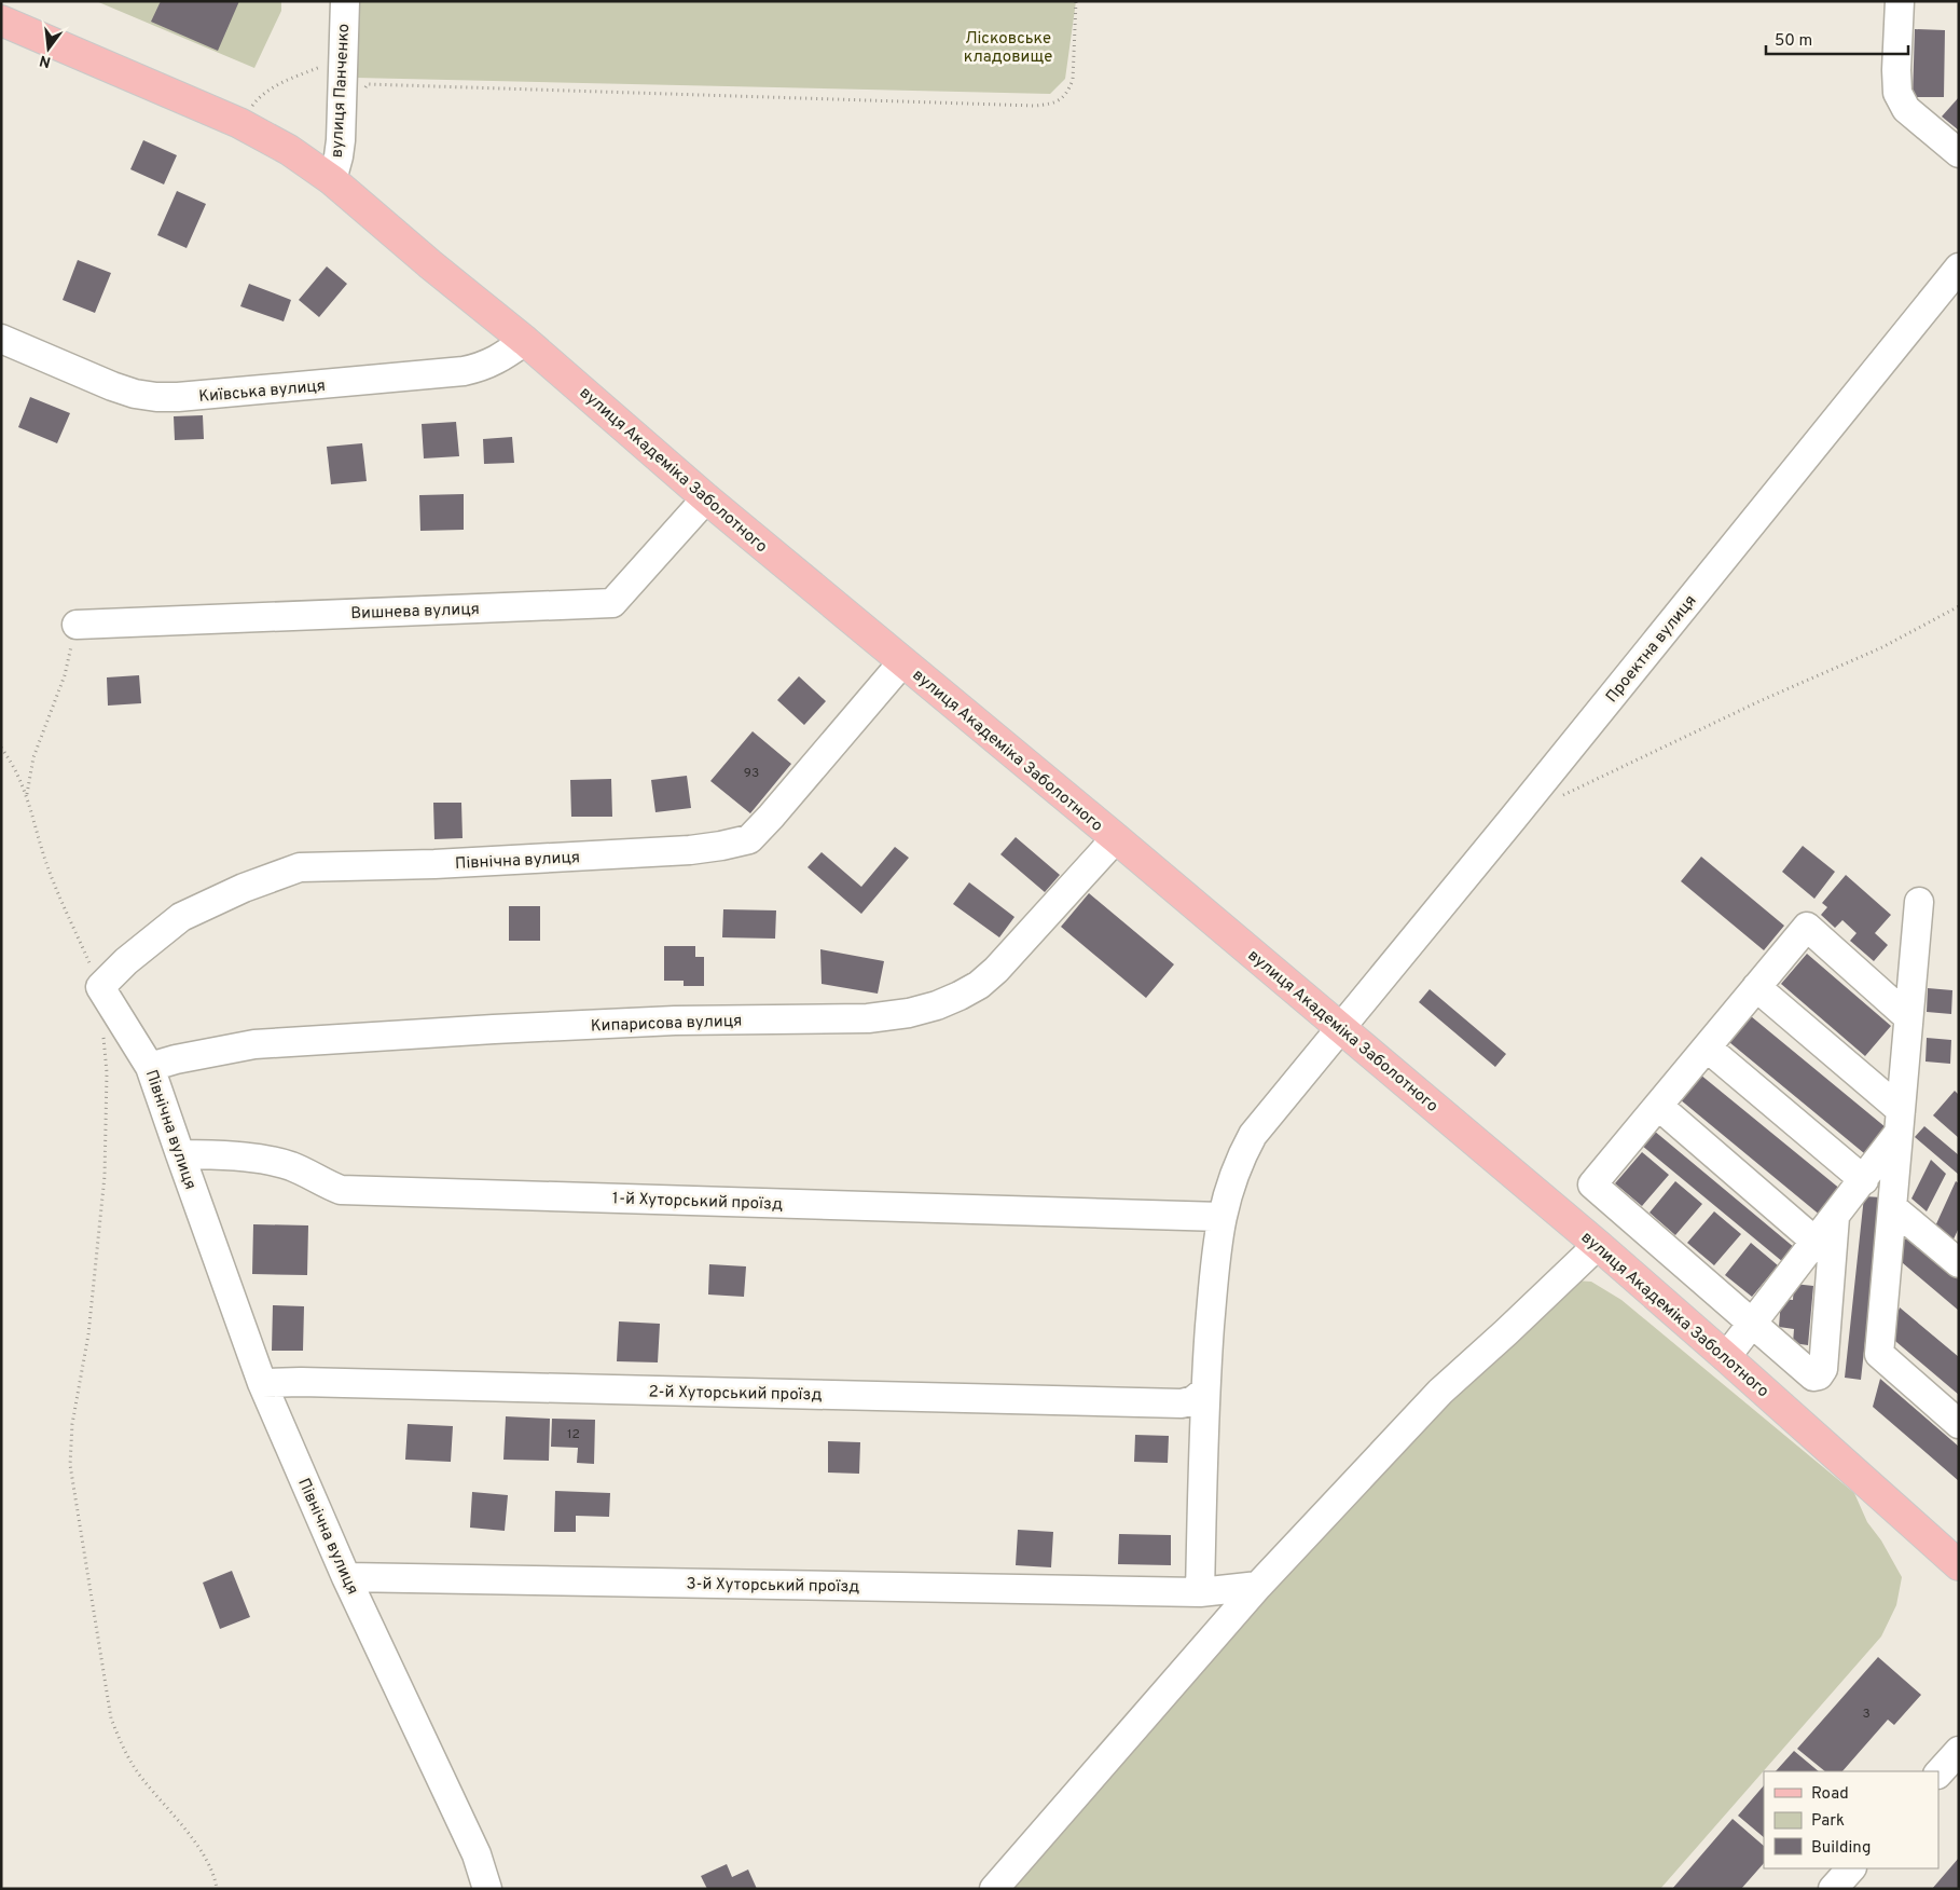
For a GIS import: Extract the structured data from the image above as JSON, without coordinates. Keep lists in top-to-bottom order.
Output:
{
  "streets": {
    "main road": ["вулиця Академіка Заболотного"],
    "street": [
      "вулиця Панченко",
      "Київська вулиця",
      "Вишнева вулиця",
      "Проектна вулиця",
      "Північна вулиця",
      "Кипарисова вулиця",
      "1-й Хуторський проїзд",
      "2-й Хуторський проїзд",
      "3-й Хуторський проїзд"
    ]
  },
  "crossings": [
    ["вулиця Панченко", "вулиця Академіка Заболотного"],
    ["Київська вулиця", "вулиця Академіка Заболотного"],
    ["вулиця Академіка Заболотного", "Вишнева вулиця"],
    ["вулиця Академіка Заболотного", "Проектна вулиця"],
    ["вулиця Академіка Заболотного", "Північна вулиця"],
    ["вулиця Академіка Заболотного", "Кипарисова вулиця"],
    ["Проектна вулиця", "1-й Хуторський проїзд"],
    ["Проектна вулиця", "2-й Хуторський проїзд"],
    ["Проектна вулиця", "3-й Хуторський проїзд"],
    ["Північна вулиця", "Кипарисова вулиця"],
    ["Північна вулиця", "1-й Хуторський проїзд"],
    ["Північна вулиця", "2-й Хуторський проїзд"],
    ["Північна вулиця", "3-й Хуторський проїзд"]
  ],
  "parks": ["Лісковське кладовище"],
  "house_numbers": ["93", "12", "3"],
  "legend": ["Road", "Park", "Building"],
  "scale_bar": "50 m",
  "north": "bottom"
}
